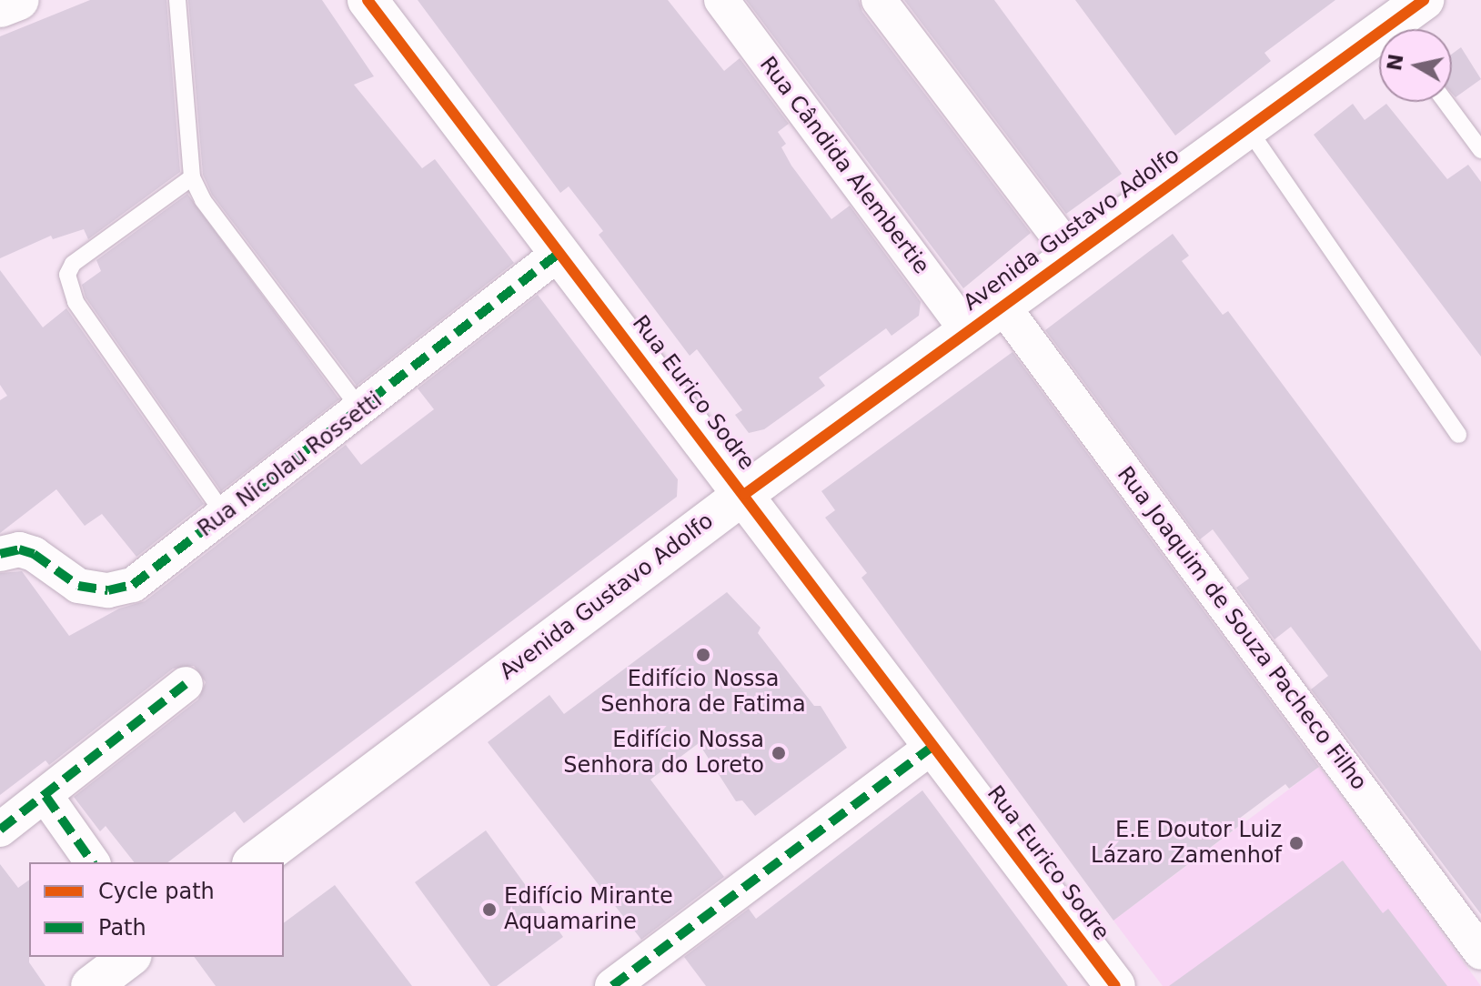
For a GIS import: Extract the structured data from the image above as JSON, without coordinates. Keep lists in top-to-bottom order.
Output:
{
  "streets": {
    "main road": ["Avenida Gustavo Adolfo", "Rua Eurico Sodre"],
    "street": ["Rua Cândida Alembertie", "Rua Nicolau Rossetti", "Rua Joaquim de Souza Pacheco Filho"]
  },
  "crossings": [
    ["Rua Cândida Alembertie", "Avenida Gustavo Adolfo"],
    ["Avenida Gustavo Adolfo", "Rua Eurico Sodre"],
    ["Avenida Gustavo Adolfo", "Rua Joaquim de Souza Pacheco Filho"],
    ["Rua Eurico Sodre", "Rua Nicolau Rossetti"]
  ],
  "places": [
    "Edifício Nossa Senhora de Fatima",
    "Edifício Nossa Senhora do Loreto",
    "E.E Doutor Luiz Lázaro Zamenhof",
    "Edifício Mirante Aquamarine"
  ],
  "legend": ["Cycle path", "Path"],
  "north": "left"
}
